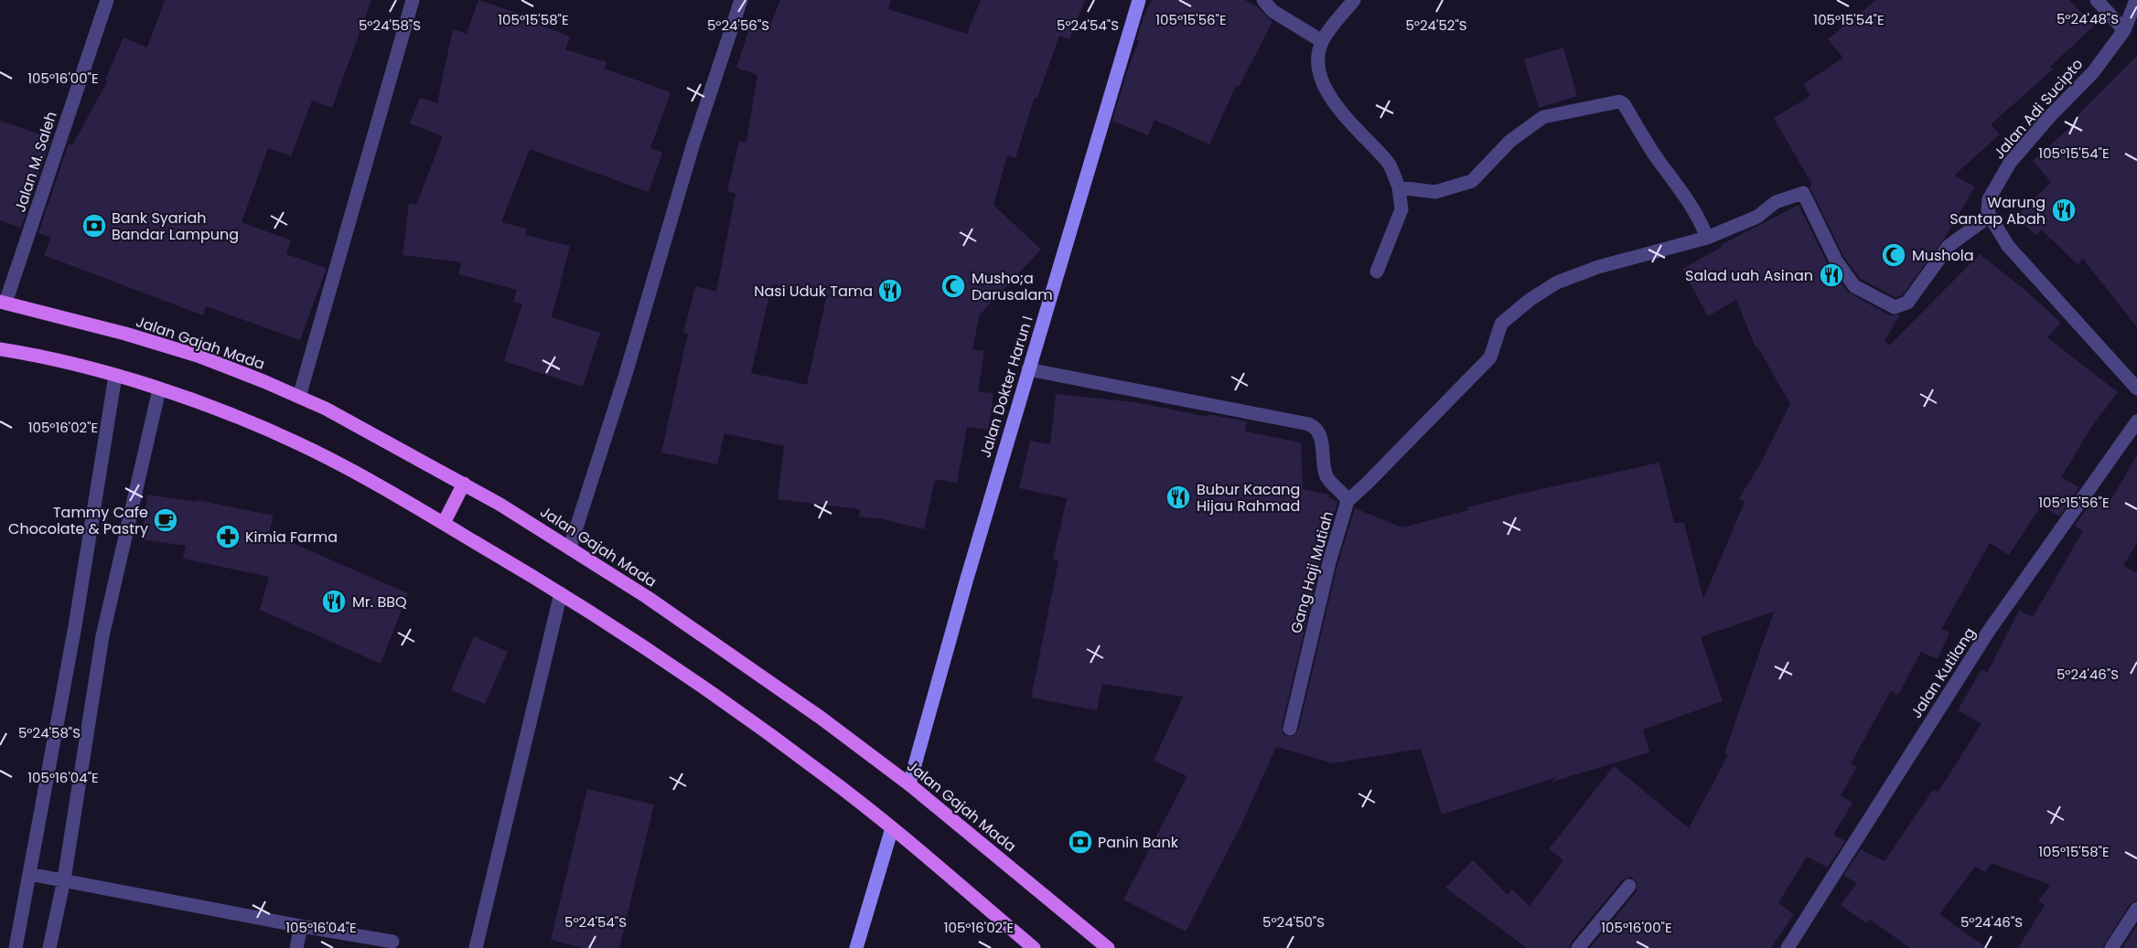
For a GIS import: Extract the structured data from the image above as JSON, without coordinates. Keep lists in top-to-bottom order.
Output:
{
  "streets": {
    "main road": ["Jalan Gajah Mada"],
    "street": [
      "Jalan Adi Sucipto",
      "Jalan M. Saleh",
      "Jalan Dokter Harun I",
      "Gang Haji Mutiah",
      "Jalan Kutilang"
    ]
  },
  "crossings": [
    ["Jalan M. Saleh", "Jalan Gajah Mada"],
    ["Jalan Gajah Mada", "Jalan Dokter Harun I"],
    ["Jalan Dokter Harun I", "Gang Haji Mutiah"]
  ],
  "places": {
    "restaurant": [
      "Warung Santap Abah",
      "Salad uah Asinan",
      "Nasi Uduk Tama",
      "Bubur Kacang Hijau Rahmad",
      "Mr. BBQ"
    ],
    "bank": ["Bank Syariah Bandar Lampung", "Panin Bank"],
    "mosque": ["Mushola", "Musho;a Darusalam"],
    "cafe": ["Tammy Cafe Chocolate & Pastry"],
    "pharmacy": ["Kimia Farma"]
  },
  "coordinates": [
    "5°24'48\"S",
    "105°15'58\"E",
    "105°15'56\"E",
    "105°15'54\"E",
    "5°24'58\"S",
    "5°24'56\"S",
    "5°24'54\"S",
    "5°24'52\"S",
    "105°16'00\"E",
    "105°16'02\"E",
    "5°24'46\"S",
    "105°16'04\"E",
    "5°24'50\"S"
  ]
}
